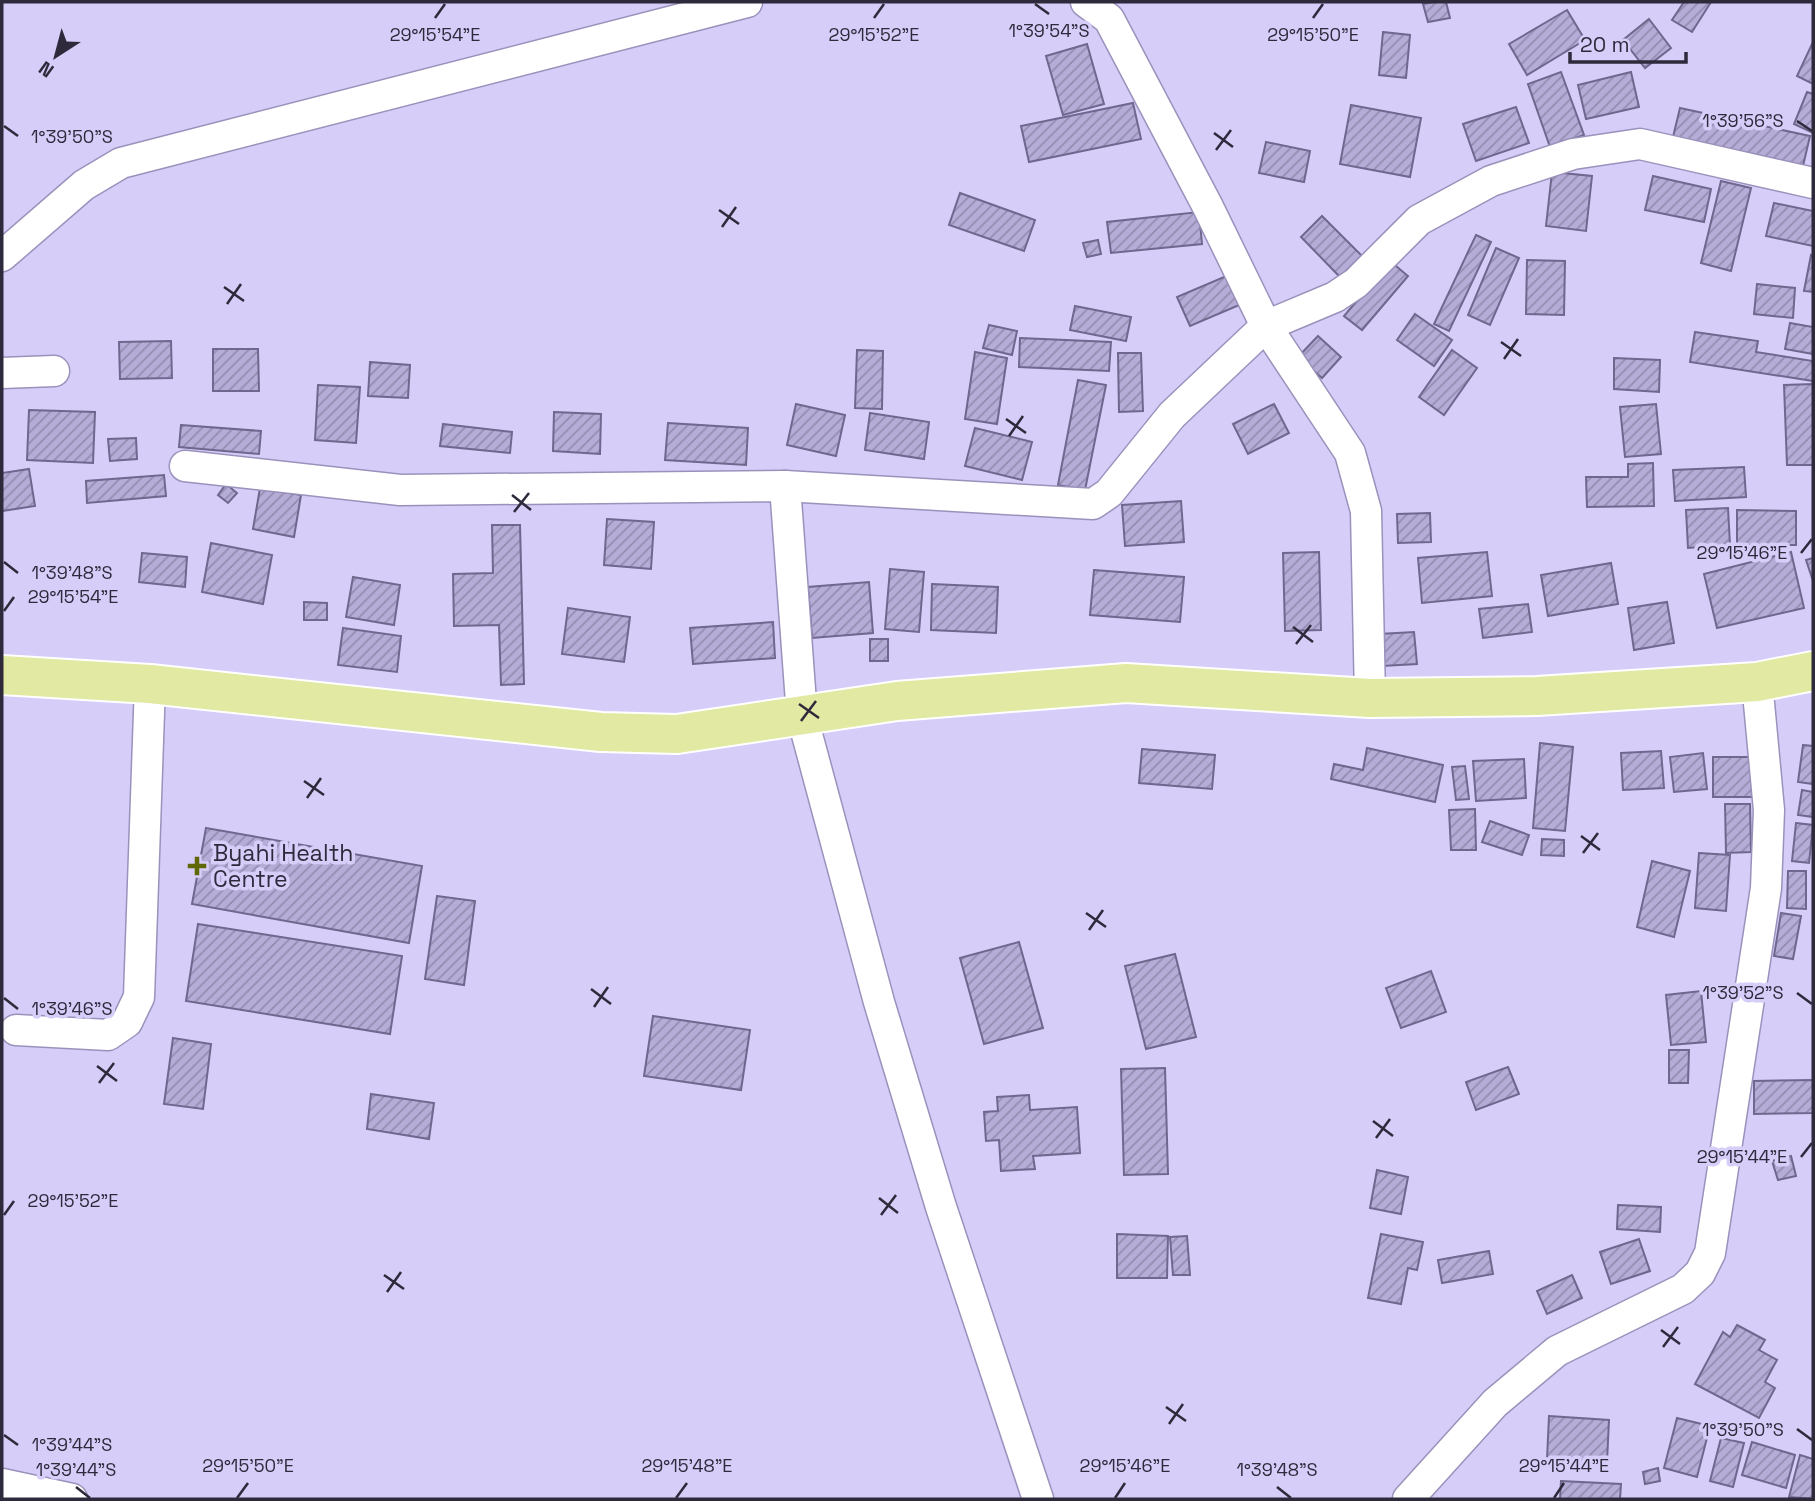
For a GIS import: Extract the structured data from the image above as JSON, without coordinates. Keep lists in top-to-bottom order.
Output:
{
  "places": {
    "health": ["Byahi Health Centre"]
  },
  "scale_bar": "20 m",
  "north": "bottom left",
  "coordinates": [
    "1°39'54\"S",
    "29°15'52\"E",
    "29°15'54\"E",
    "29°15'50\"E",
    "1°39'56\"S",
    "1°39'50\"S",
    "29°15'46\"E",
    "1°39'48\"S",
    "1°39'52\"S",
    "1°39'46\"S",
    "29°15'44\"E",
    "1°39'44\"S",
    "29°15'48\"E"
  ]
}
